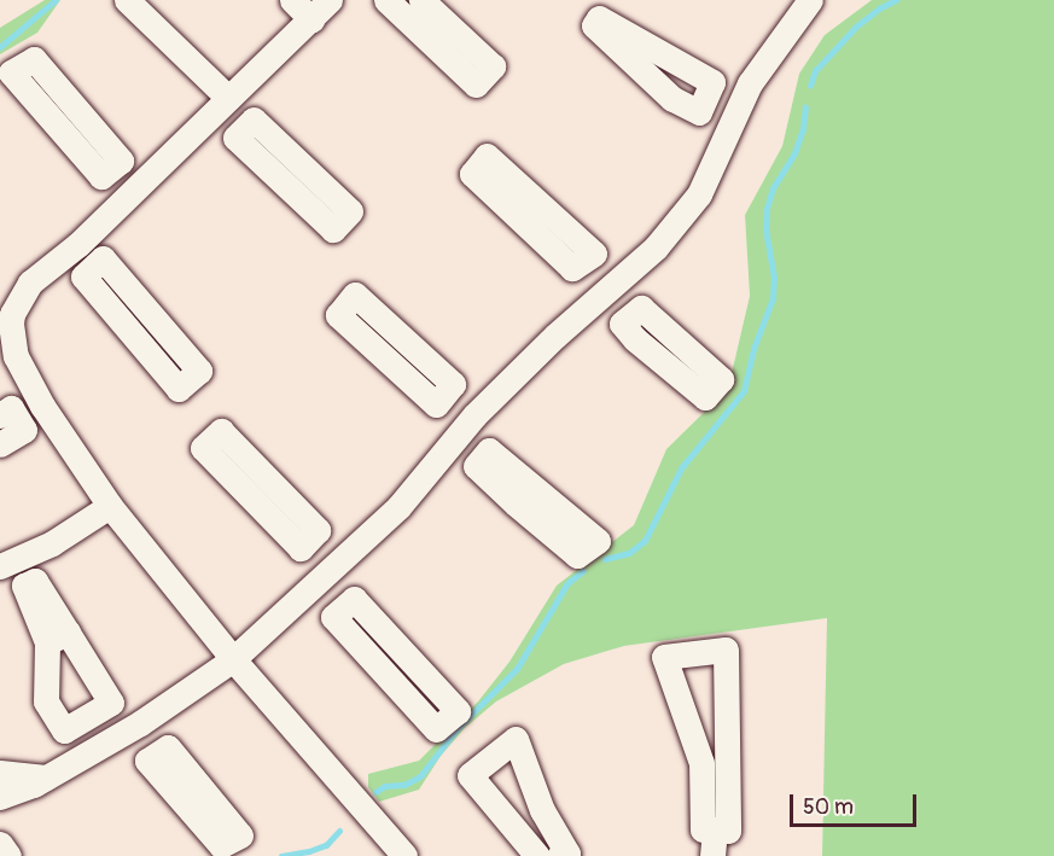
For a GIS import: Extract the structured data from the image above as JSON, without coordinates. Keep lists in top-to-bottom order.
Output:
{
  "scale_bar": "50 m"
}
